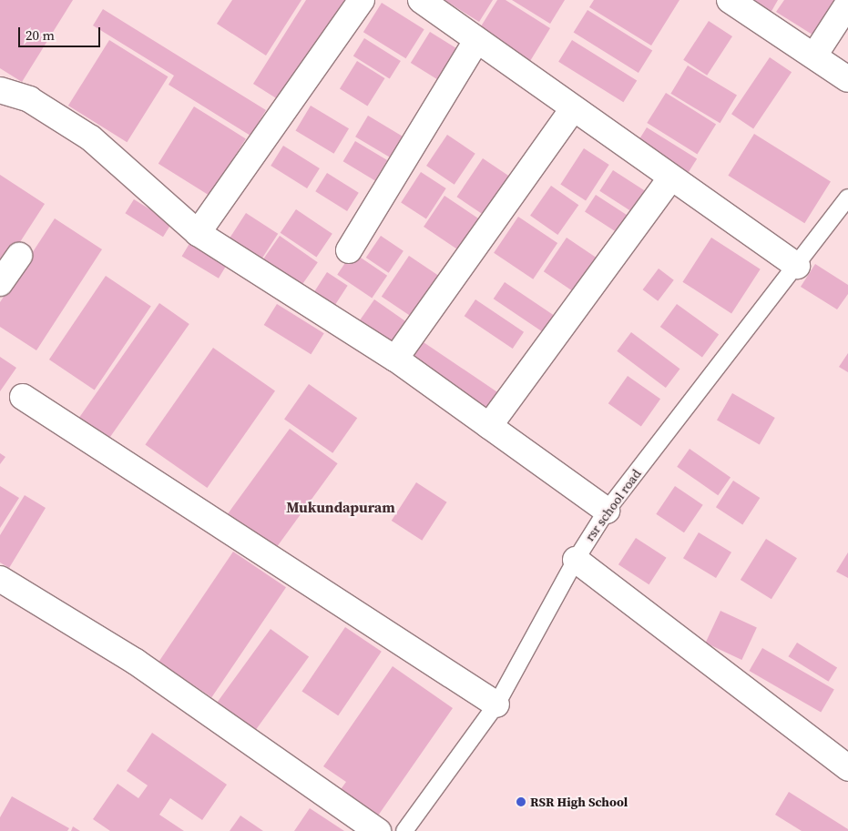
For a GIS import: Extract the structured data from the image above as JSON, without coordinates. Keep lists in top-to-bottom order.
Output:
{
  "streets": {
    "lane": ["rsr school road"]
  },
  "districts": ["Mukundapuram"],
  "places": ["RSR High School"],
  "scale_bar": "20 m"
}
